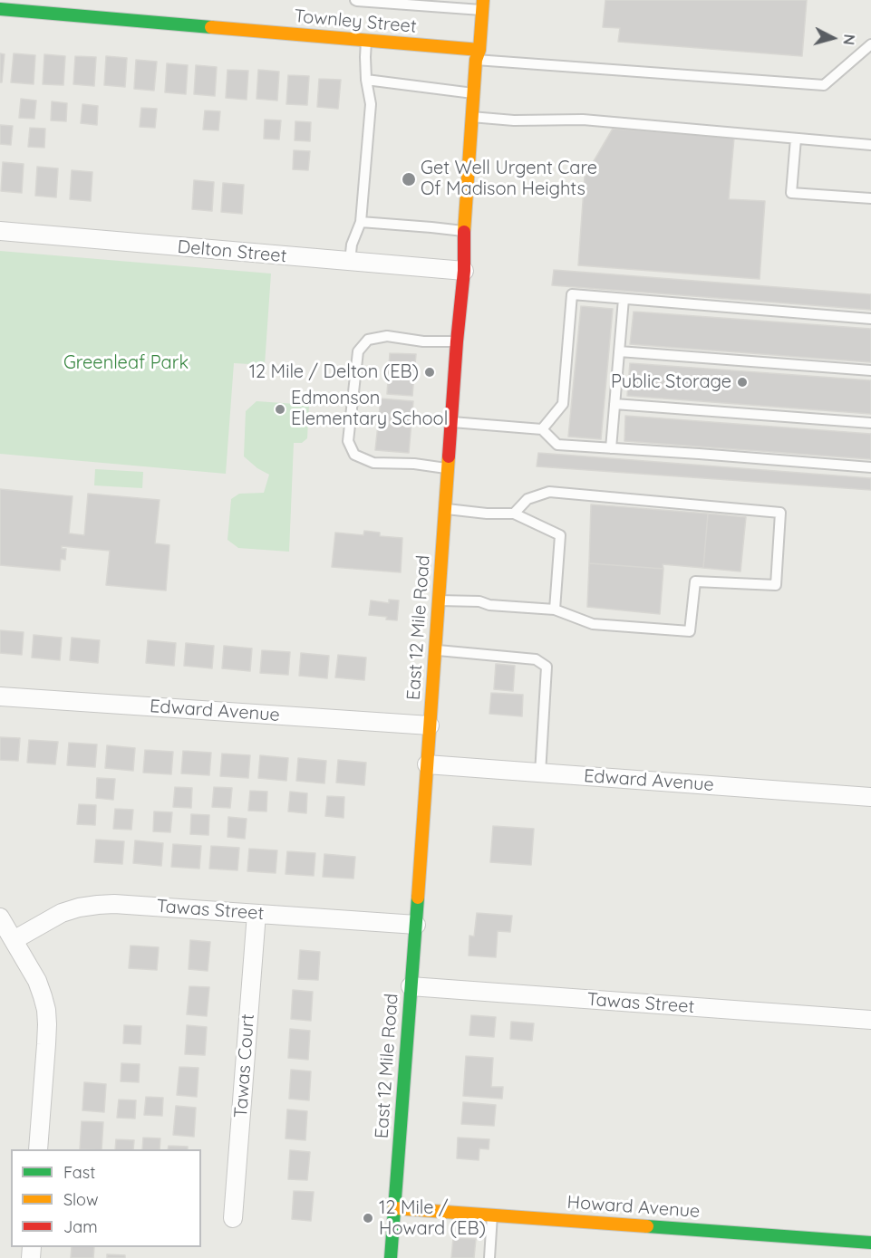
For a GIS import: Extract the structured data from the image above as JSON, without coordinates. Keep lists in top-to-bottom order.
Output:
{
  "streets": {
    "main road": ["Townley Street", "East 12 Mile Road", "Howard Avenue"],
    "street": [
      "Delton Street",
      "Edward Avenue",
      "Tawas Street",
      "Tawas Court"
    ]
  },
  "crossings": [
    ["Townley Street", "East 12 Mile Road"],
    ["Delton Street", "East 12 Mile Road"],
    ["East 12 Mile Road", "Edward Avenue"],
    ["East 12 Mile Road", "Tawas Street"],
    ["East 12 Mile Road", "Howard Avenue"],
    ["Tawas Street", "Tawas Court"]
  ],
  "parks": ["Greenleaf Park"],
  "places": [
    "Get Well Urgent Care Of Madison Heights",
    "12 Mile / Delton (EB)",
    "Public Storage",
    "Edmonson Elementary School",
    "12 Mile / Howard (EB)"
  ],
  "legend": ["Fast", "Slow", "Jam"],
  "north": "right"
}
